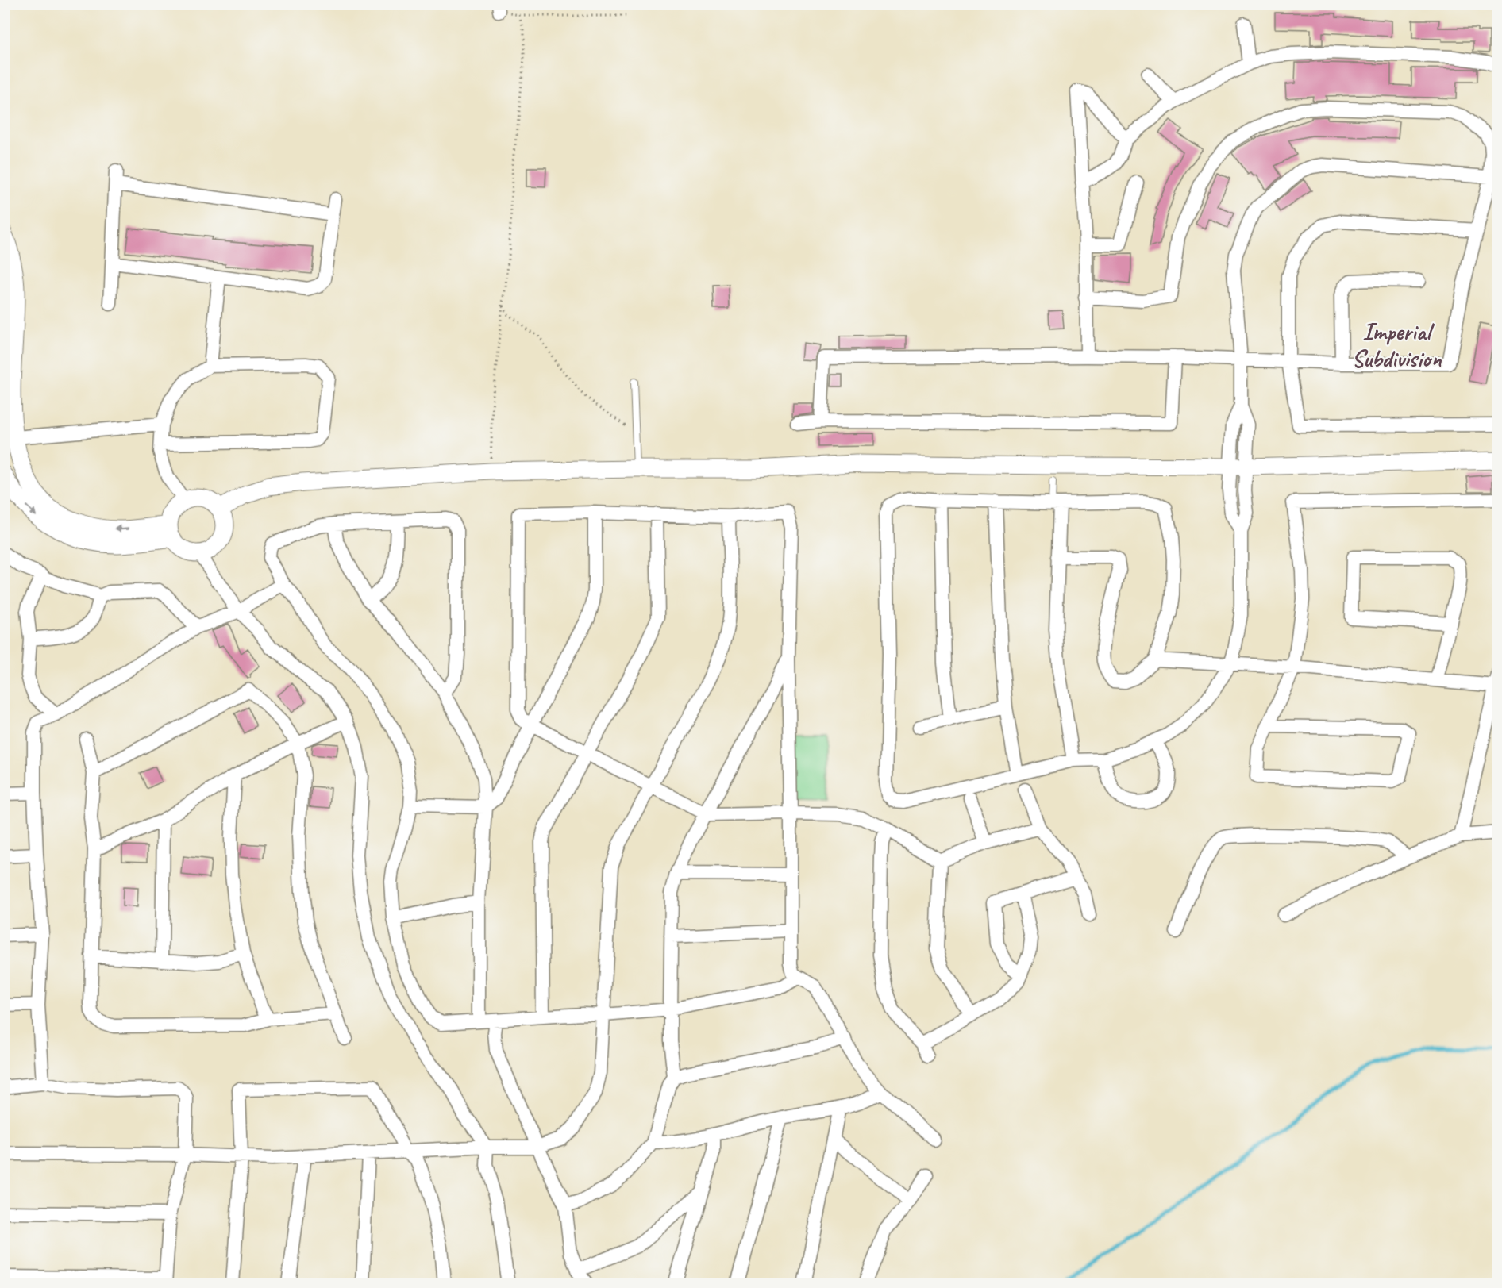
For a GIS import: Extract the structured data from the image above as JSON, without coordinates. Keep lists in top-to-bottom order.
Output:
{
  "districts": ["Imperial Subdivision"]
}
